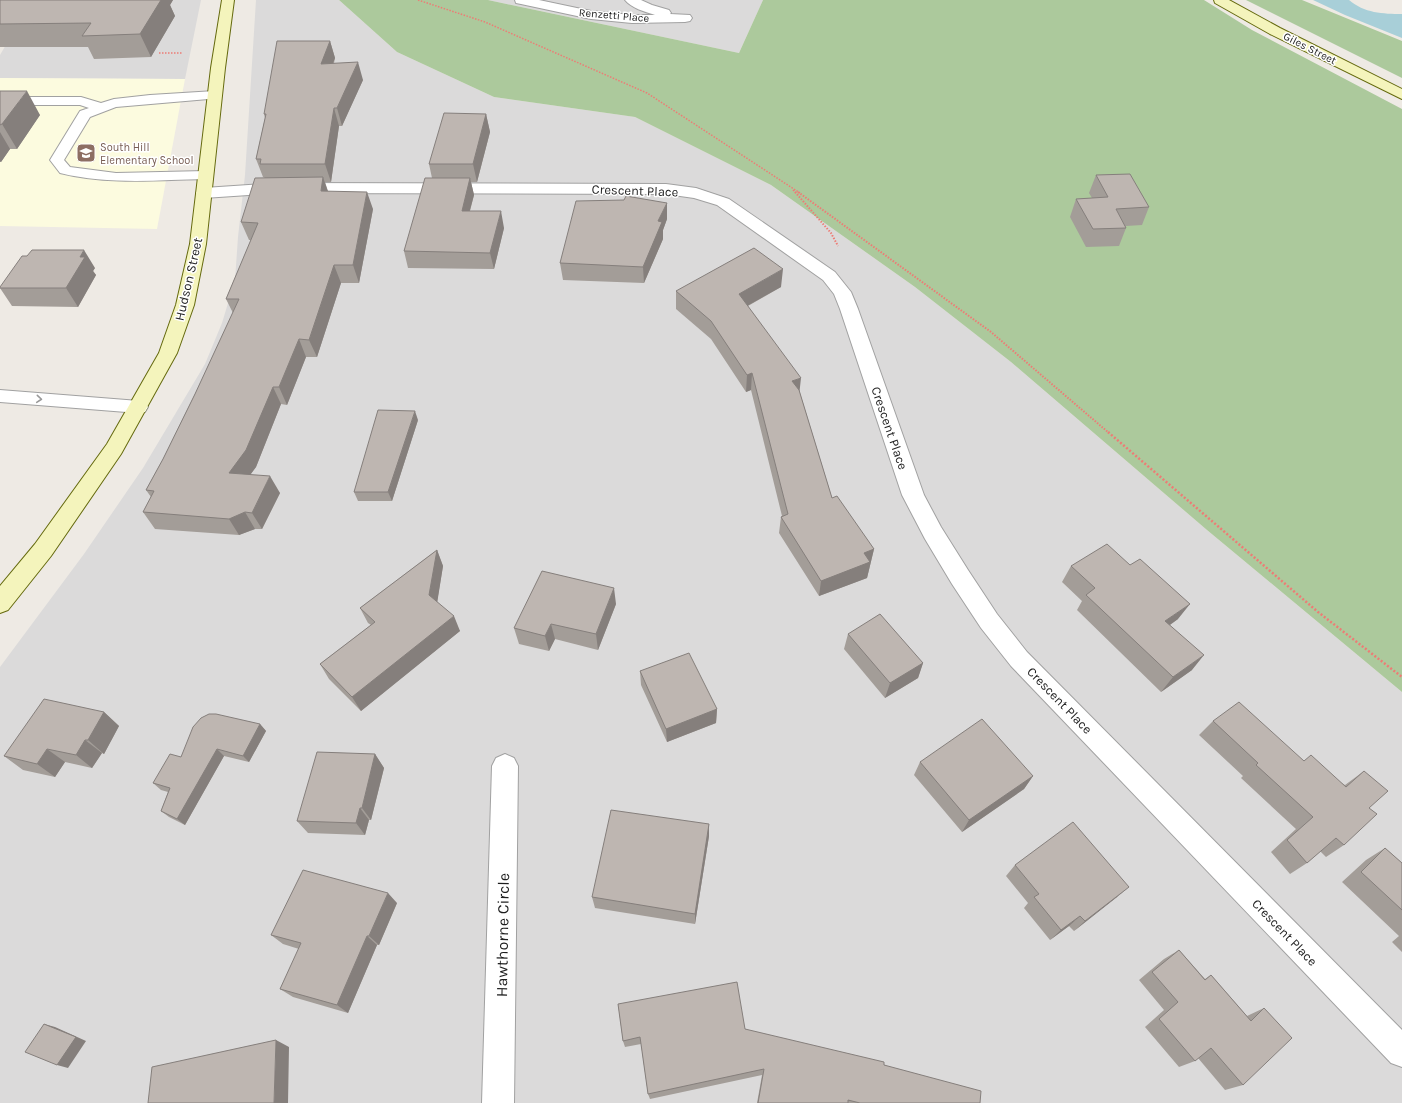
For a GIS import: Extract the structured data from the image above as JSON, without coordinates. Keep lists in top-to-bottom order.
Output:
{
  "streets": {
    "street": [
      "Renzetti Place",
      "Giles Street",
      "Crescent Place",
      "Hudson Street",
      "Hawthorne Circle"
    ]
  },
  "crossings": [
    ["Crescent Place", "Hudson Street"]
  ],
  "places": {
    "school or university": ["South Hill Elementary School"]
  }
}
